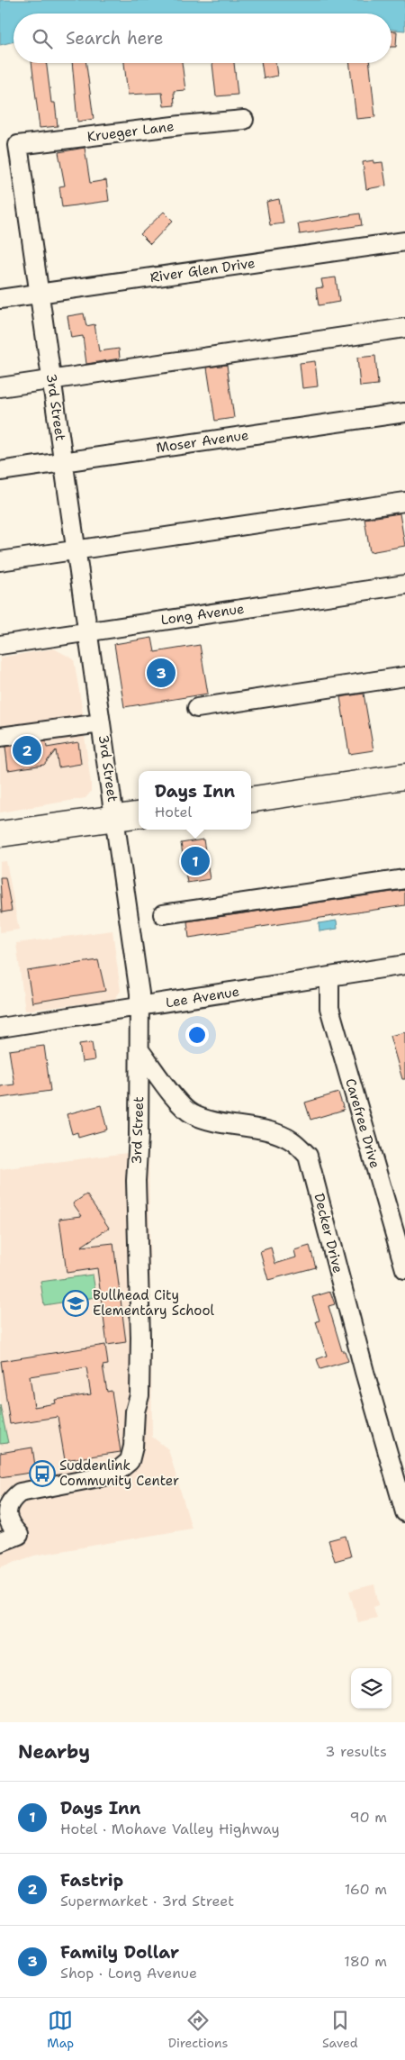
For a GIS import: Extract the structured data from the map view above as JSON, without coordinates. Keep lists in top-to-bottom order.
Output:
{
  "streets": {
    "street": [
      "Krueger Lane",
      "River Glen Drive",
      "3rd Street",
      "Moser Avenue",
      "Long Avenue",
      "Lee Avenue",
      "Carefree Drive",
      "Decker Drive"
    ]
  },
  "crossings": [
    ["Krueger Lane", "3rd Street"],
    ["River Glen Drive", "3rd Street"],
    ["3rd Street", "Moser Avenue"],
    ["3rd Street", "Long Avenue"],
    ["3rd Street", "Lee Avenue"],
    ["3rd Street", "Decker Drive"],
    ["Lee Avenue", "Carefree Drive"]
  ],
  "places": {
    "school or university": ["Bullhead City Elementary School"],
    "bus stop": ["Suddenlink Community Center"]
  },
  "page": {
    "search": "Search here",
    "pins": ["3", "2", "1"],
    "popup": ["Days Inn", "Hotel"],
    "heading": ["Nearby", "3 results"],
    "list": [
      {
        "mark": "1",
        "name": "Days Inn",
        "note": "Hotel · Mohave Valley Highway",
        "value": "90 m"
      },
      {
        "mark": "2",
        "name": "Fastrip",
        "note": "Supermarket · 3rd Street",
        "value": "160 m"
      },
      {
        "mark": "3",
        "name": "Family Dollar",
        "note": "Shop · Long Avenue",
        "value": "180 m"
      }
    ],
    "nav": ["Map", "Directions", "Saved"]
  }
}
